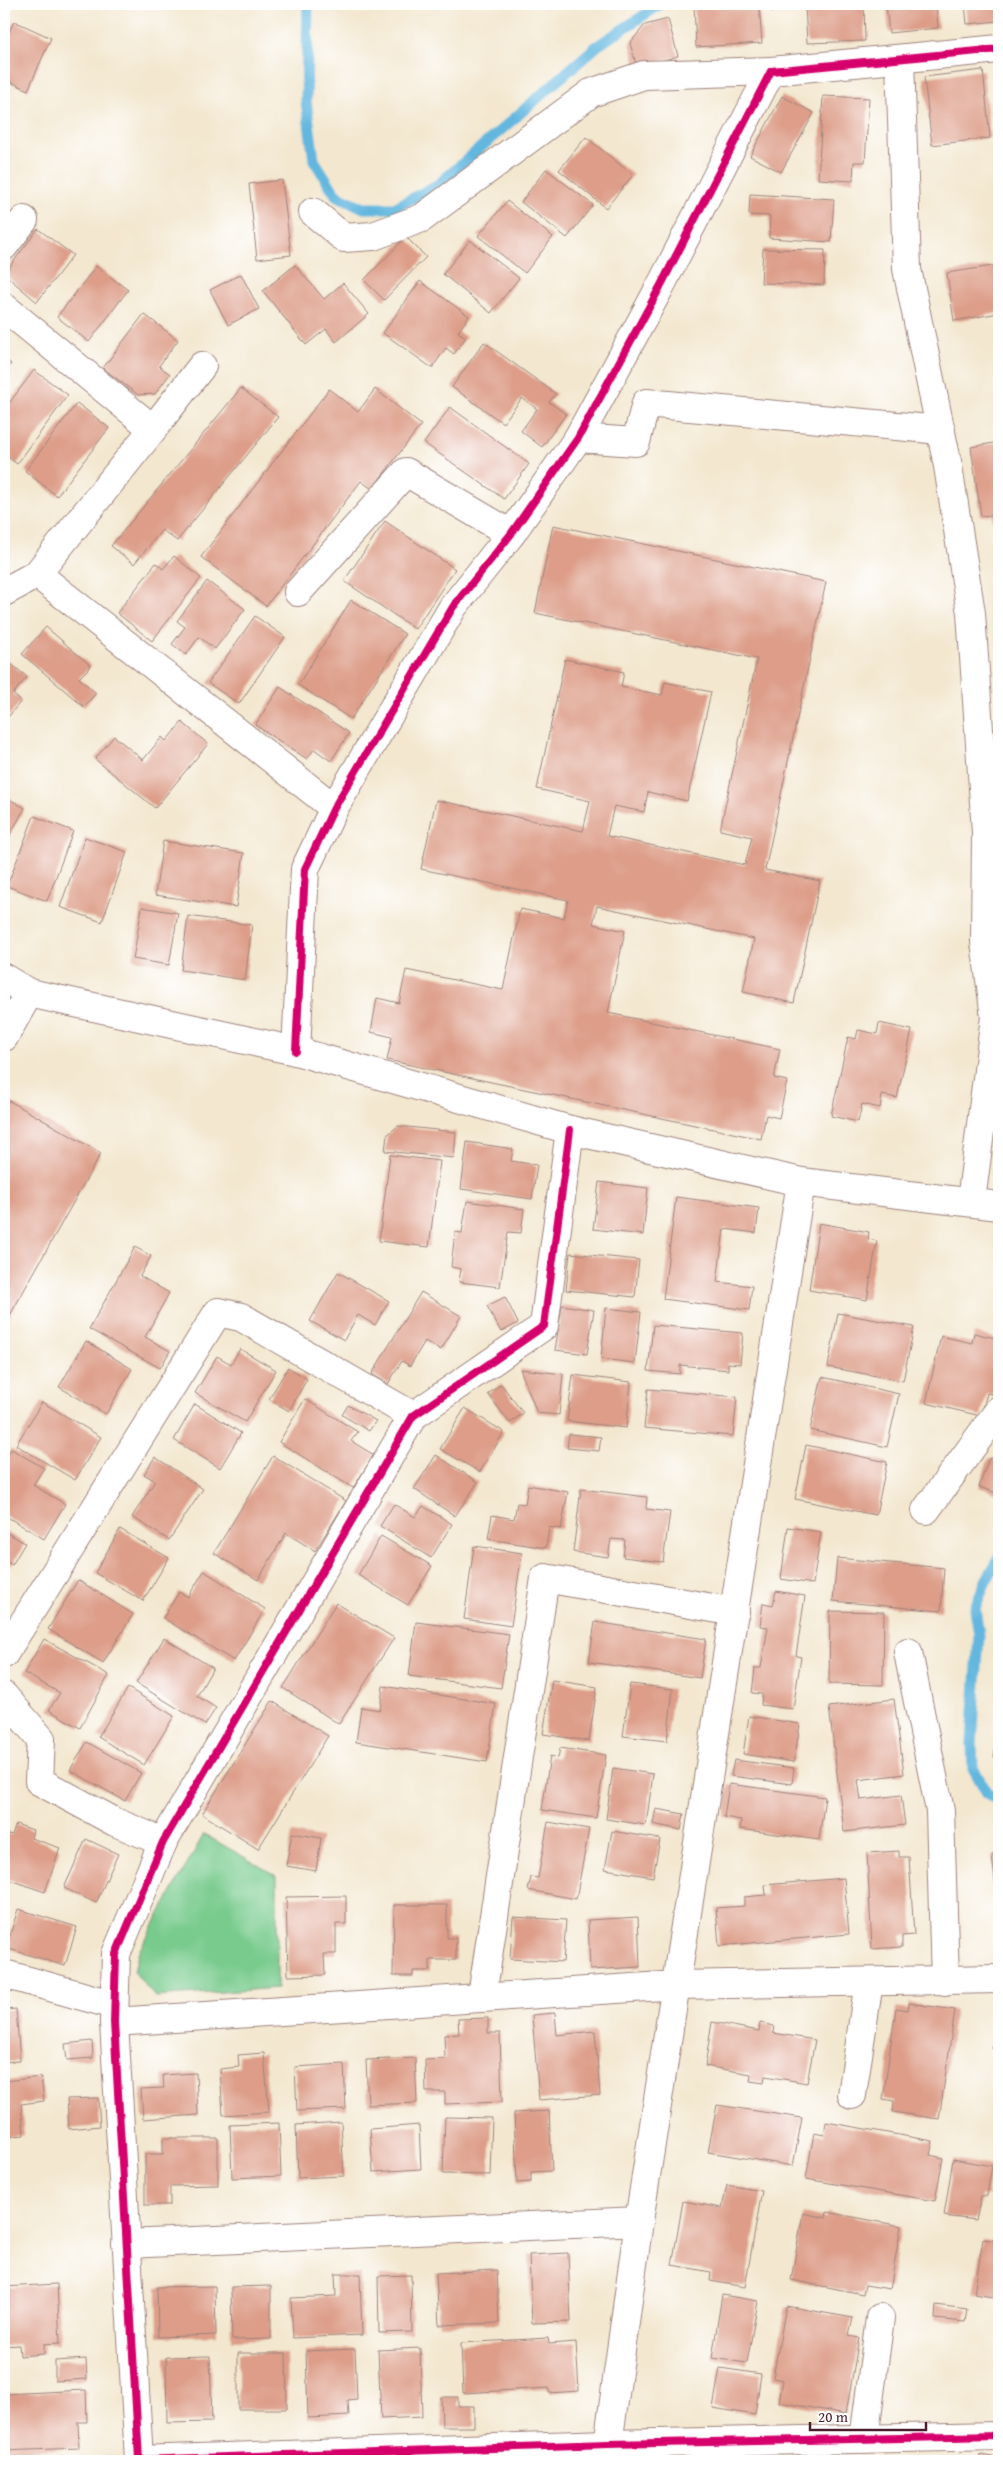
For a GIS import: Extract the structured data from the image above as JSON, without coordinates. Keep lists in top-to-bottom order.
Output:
{
  "scale_bar": "20 m"
}
